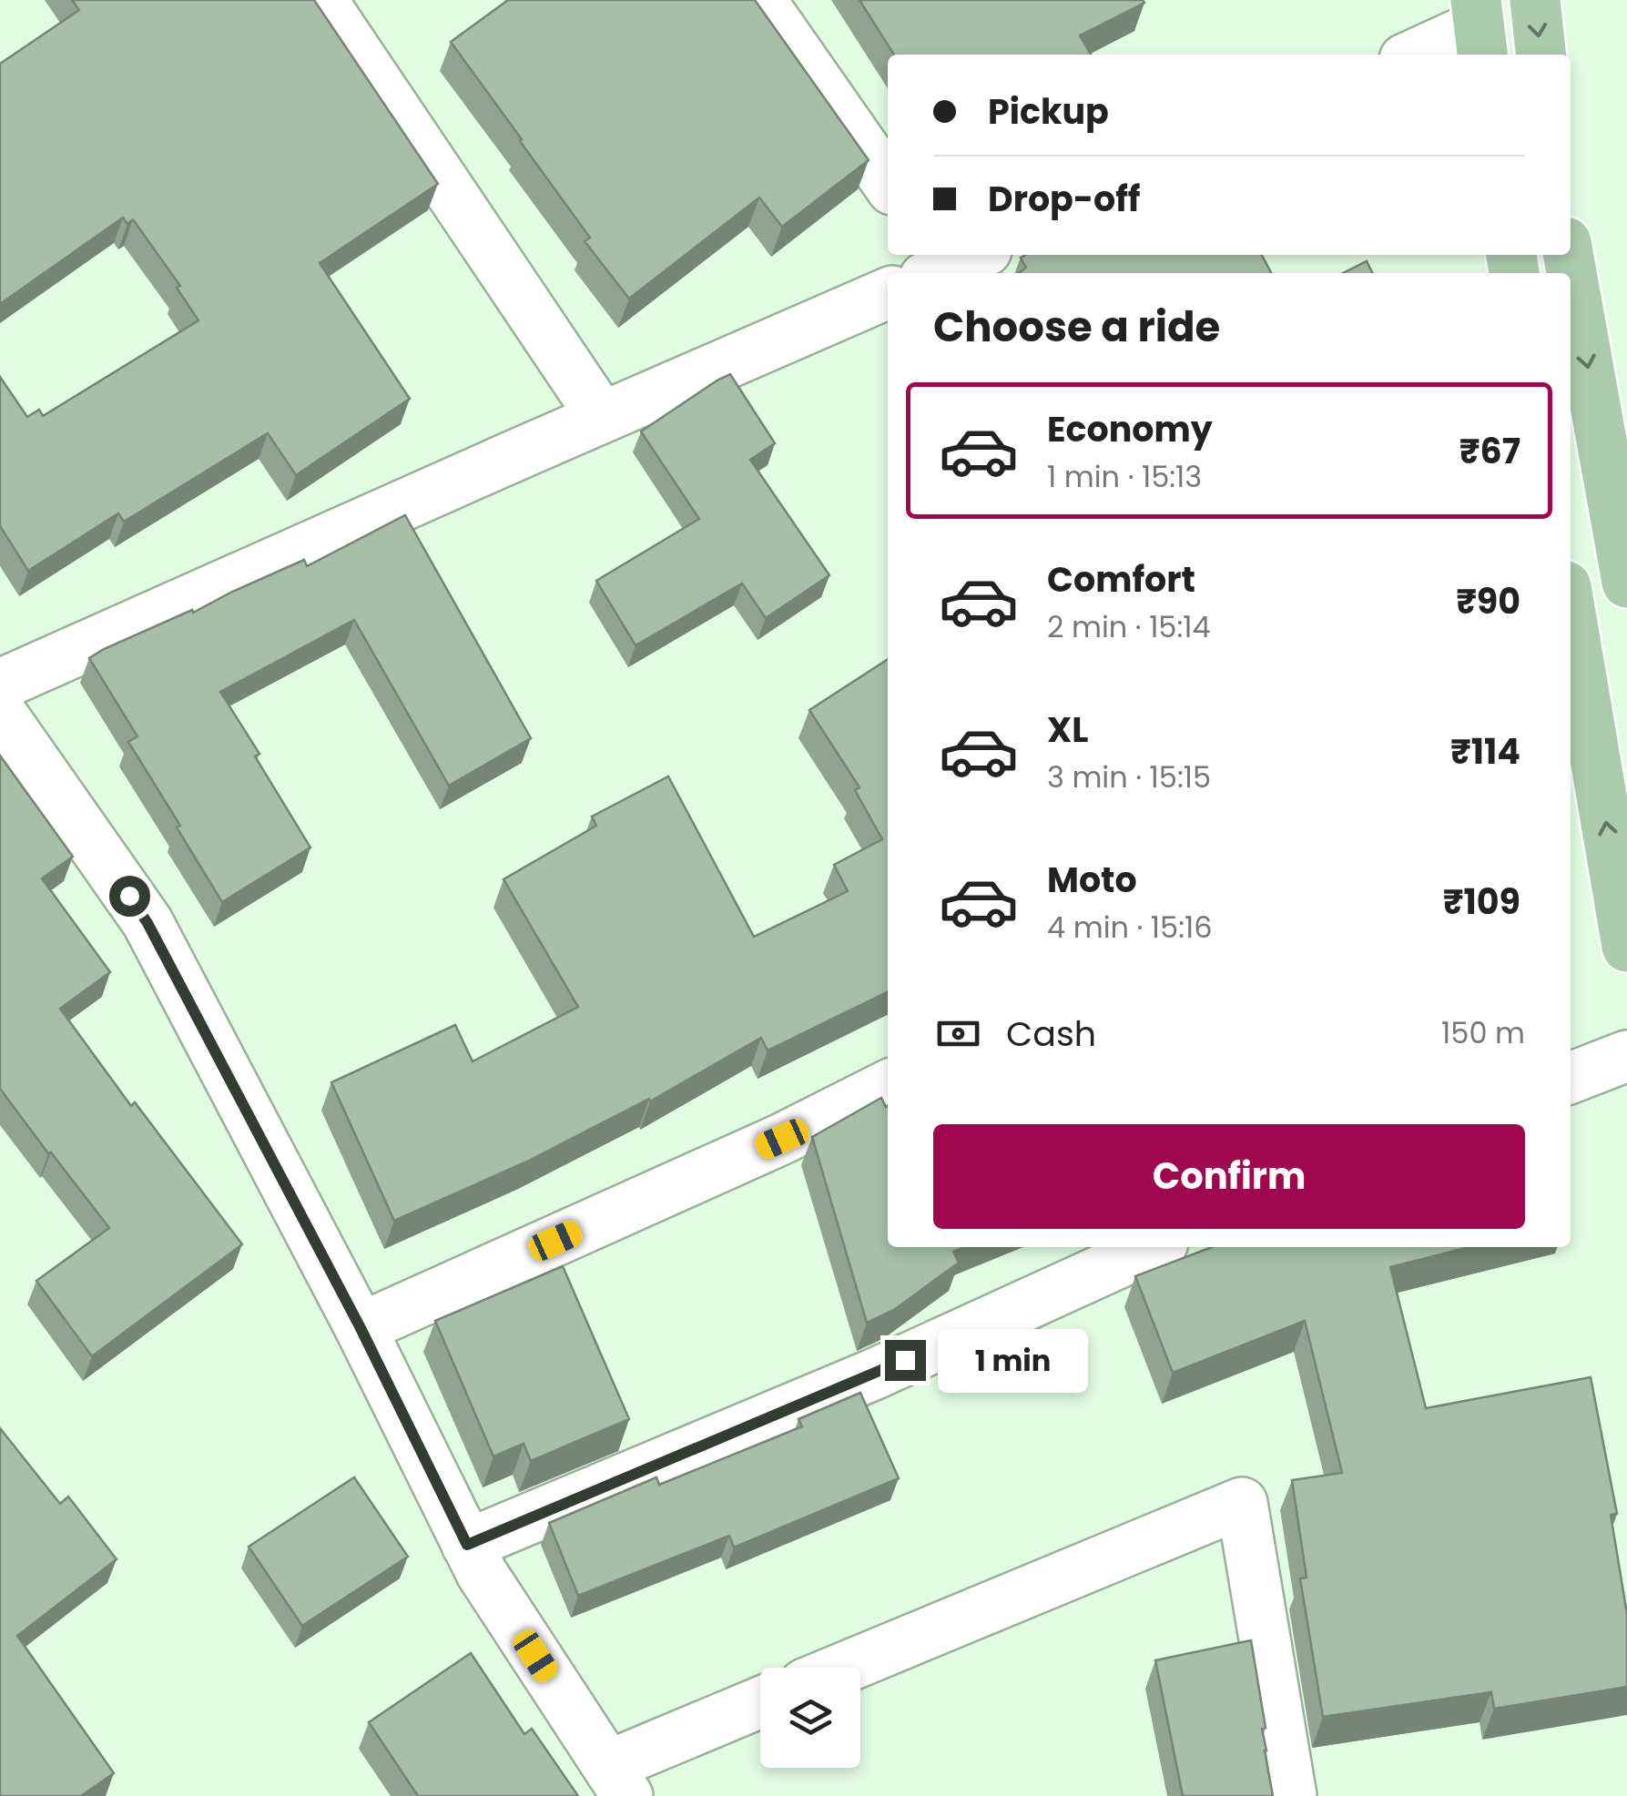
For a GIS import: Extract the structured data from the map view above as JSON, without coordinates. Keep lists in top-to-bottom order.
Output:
{
  "page": {
    "banner": ["Pickup", "Drop-off"],
    "heading": "Choose a ride",
    "list": [
      {
        "name": "Economy",
        "note": "1 min · 15:13",
        "value": "₹67"
      },
      {
        "name": "Comfort",
        "note": "2 min · 15:14",
        "value": "₹90"
      },
      {
        "name": "XL",
        "note": "3 min · 15:15",
        "value": "₹114"
      },
      {
        "name": "Moto",
        "note": "4 min · 15:16",
        "value": "₹109"
      }
    ],
    "pay": ["Cash", "150 m"],
    "buttons": "Confirm",
    "bubble": "1 min"
  }
}
